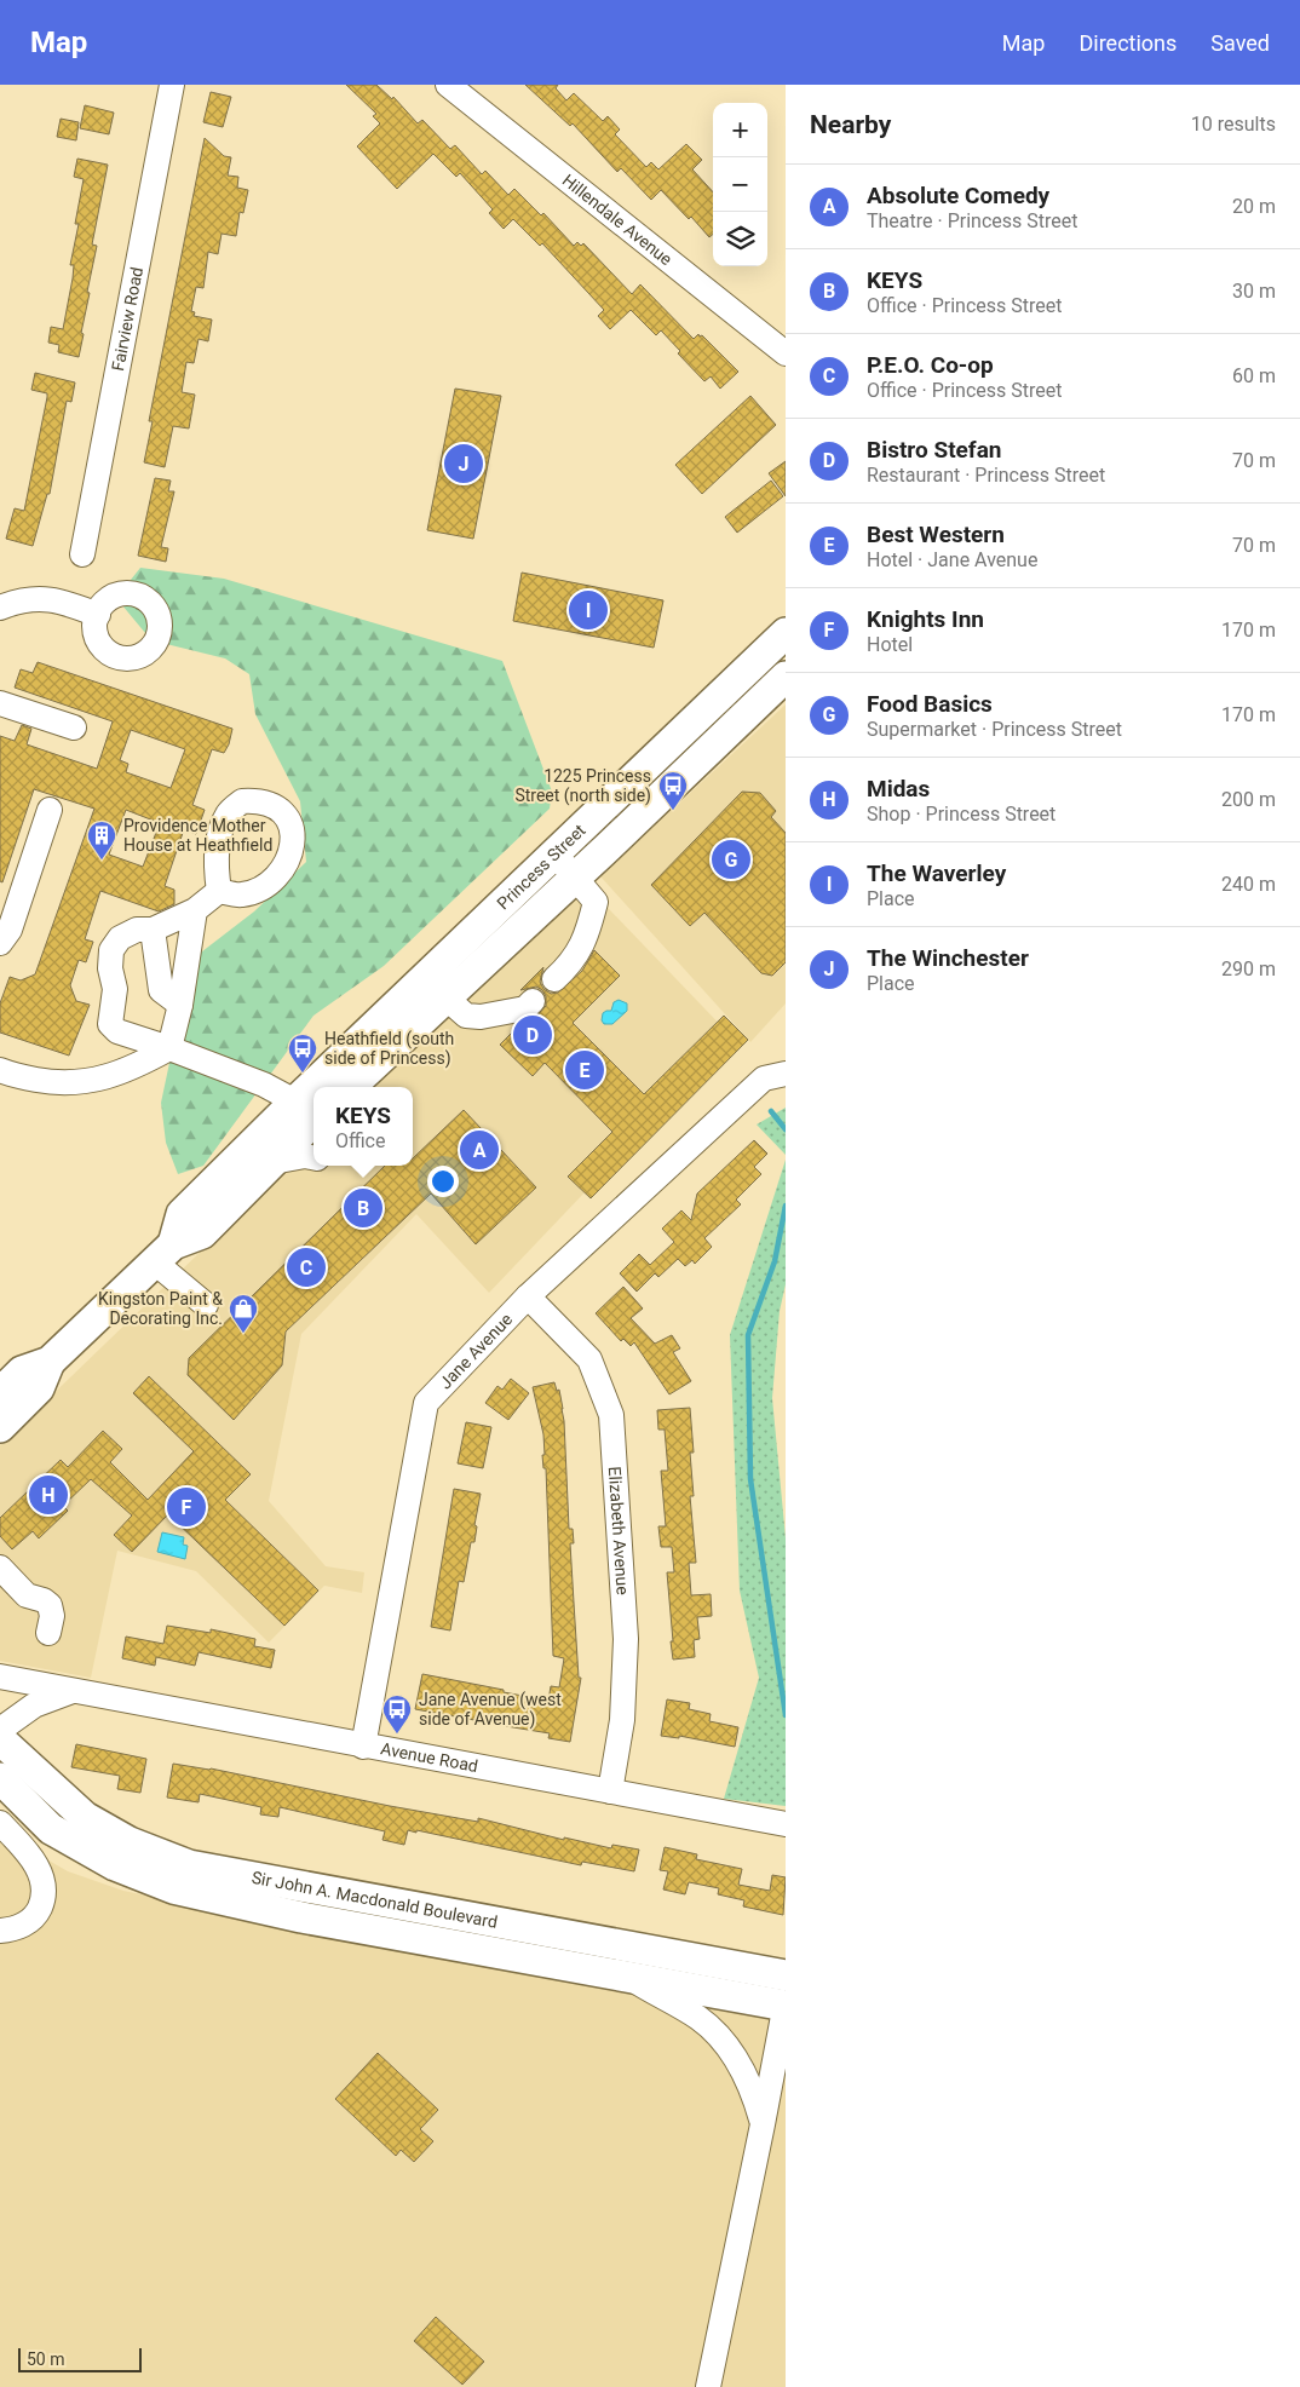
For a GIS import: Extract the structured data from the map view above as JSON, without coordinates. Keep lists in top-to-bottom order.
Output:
{
  "streets": {
    "main road": ["Princess Street", "Sir John A. Macdonald Boulevard"],
    "street": [
      "Hillendale Avenue",
      "Fairview Road",
      "Jane Avenue",
      "Elizabeth Avenue",
      "Avenue Road"
    ]
  },
  "crossings": [
    ["Jane Avenue", "Elizabeth Avenue"],
    ["Jane Avenue", "Avenue Road"],
    ["Elizabeth Avenue", "Avenue Road"]
  ],
  "places": {
    "bus stop": ["1225 Princess Street (north side)", "Heathfield (south side of Princess)", "Jane Avenue (west side of Avenue)"],
    "building": ["Providence Mother House at Heathfield"],
    "shop": ["Kingston Paint & Decorating Inc."]
  },
  "scale_bar": "50 m",
  "page": {
    "header": "Map",
    "nav": ["Map", "Directions", "Saved"],
    "heading": ["Nearby", "10 results"],
    "map_buttons": ["+", "−"],
    "list": [
      {
        "mark": "A",
        "name": "Absolute Comedy",
        "note": "Theatre · Princess Street",
        "value": "20 m"
      },
      {
        "mark": "B",
        "name": "KEYS",
        "note": "Office · Princess Street",
        "value": "30 m"
      },
      {
        "mark": "C",
        "name": "P.E.O. Co-op",
        "note": "Office · Princess Street",
        "value": "60 m"
      },
      {
        "mark": "D",
        "name": "Bistro Stefan",
        "note": "Restaurant · Princess Street",
        "value": "70 m"
      },
      {
        "mark": "E",
        "name": "Best Western",
        "note": "Hotel · Jane Avenue",
        "value": "70 m"
      },
      {
        "mark": "F",
        "name": "Knights Inn",
        "note": "Hotel",
        "value": "170 m"
      },
      {
        "mark": "G",
        "name": "Food Basics",
        "note": "Supermarket · Princess Street",
        "value": "170 m"
      },
      {
        "mark": "H",
        "name": "Midas",
        "note": "Shop · Princess Street",
        "value": "200 m"
      },
      {
        "mark": "I",
        "name": "The Waverley",
        "note": "Place",
        "value": "240 m"
      },
      {
        "mark": "J",
        "name": "The Winchester",
        "note": "Place",
        "value": "290 m"
      }
    ],
    "pins": [
      "J",
      "I",
      "G",
      "D",
      "E",
      "A",
      "B",
      "C",
      "H",
      "F"
    ],
    "popup": ["KEYS", "Office"],
    "scale": "50 m"
  }
}
